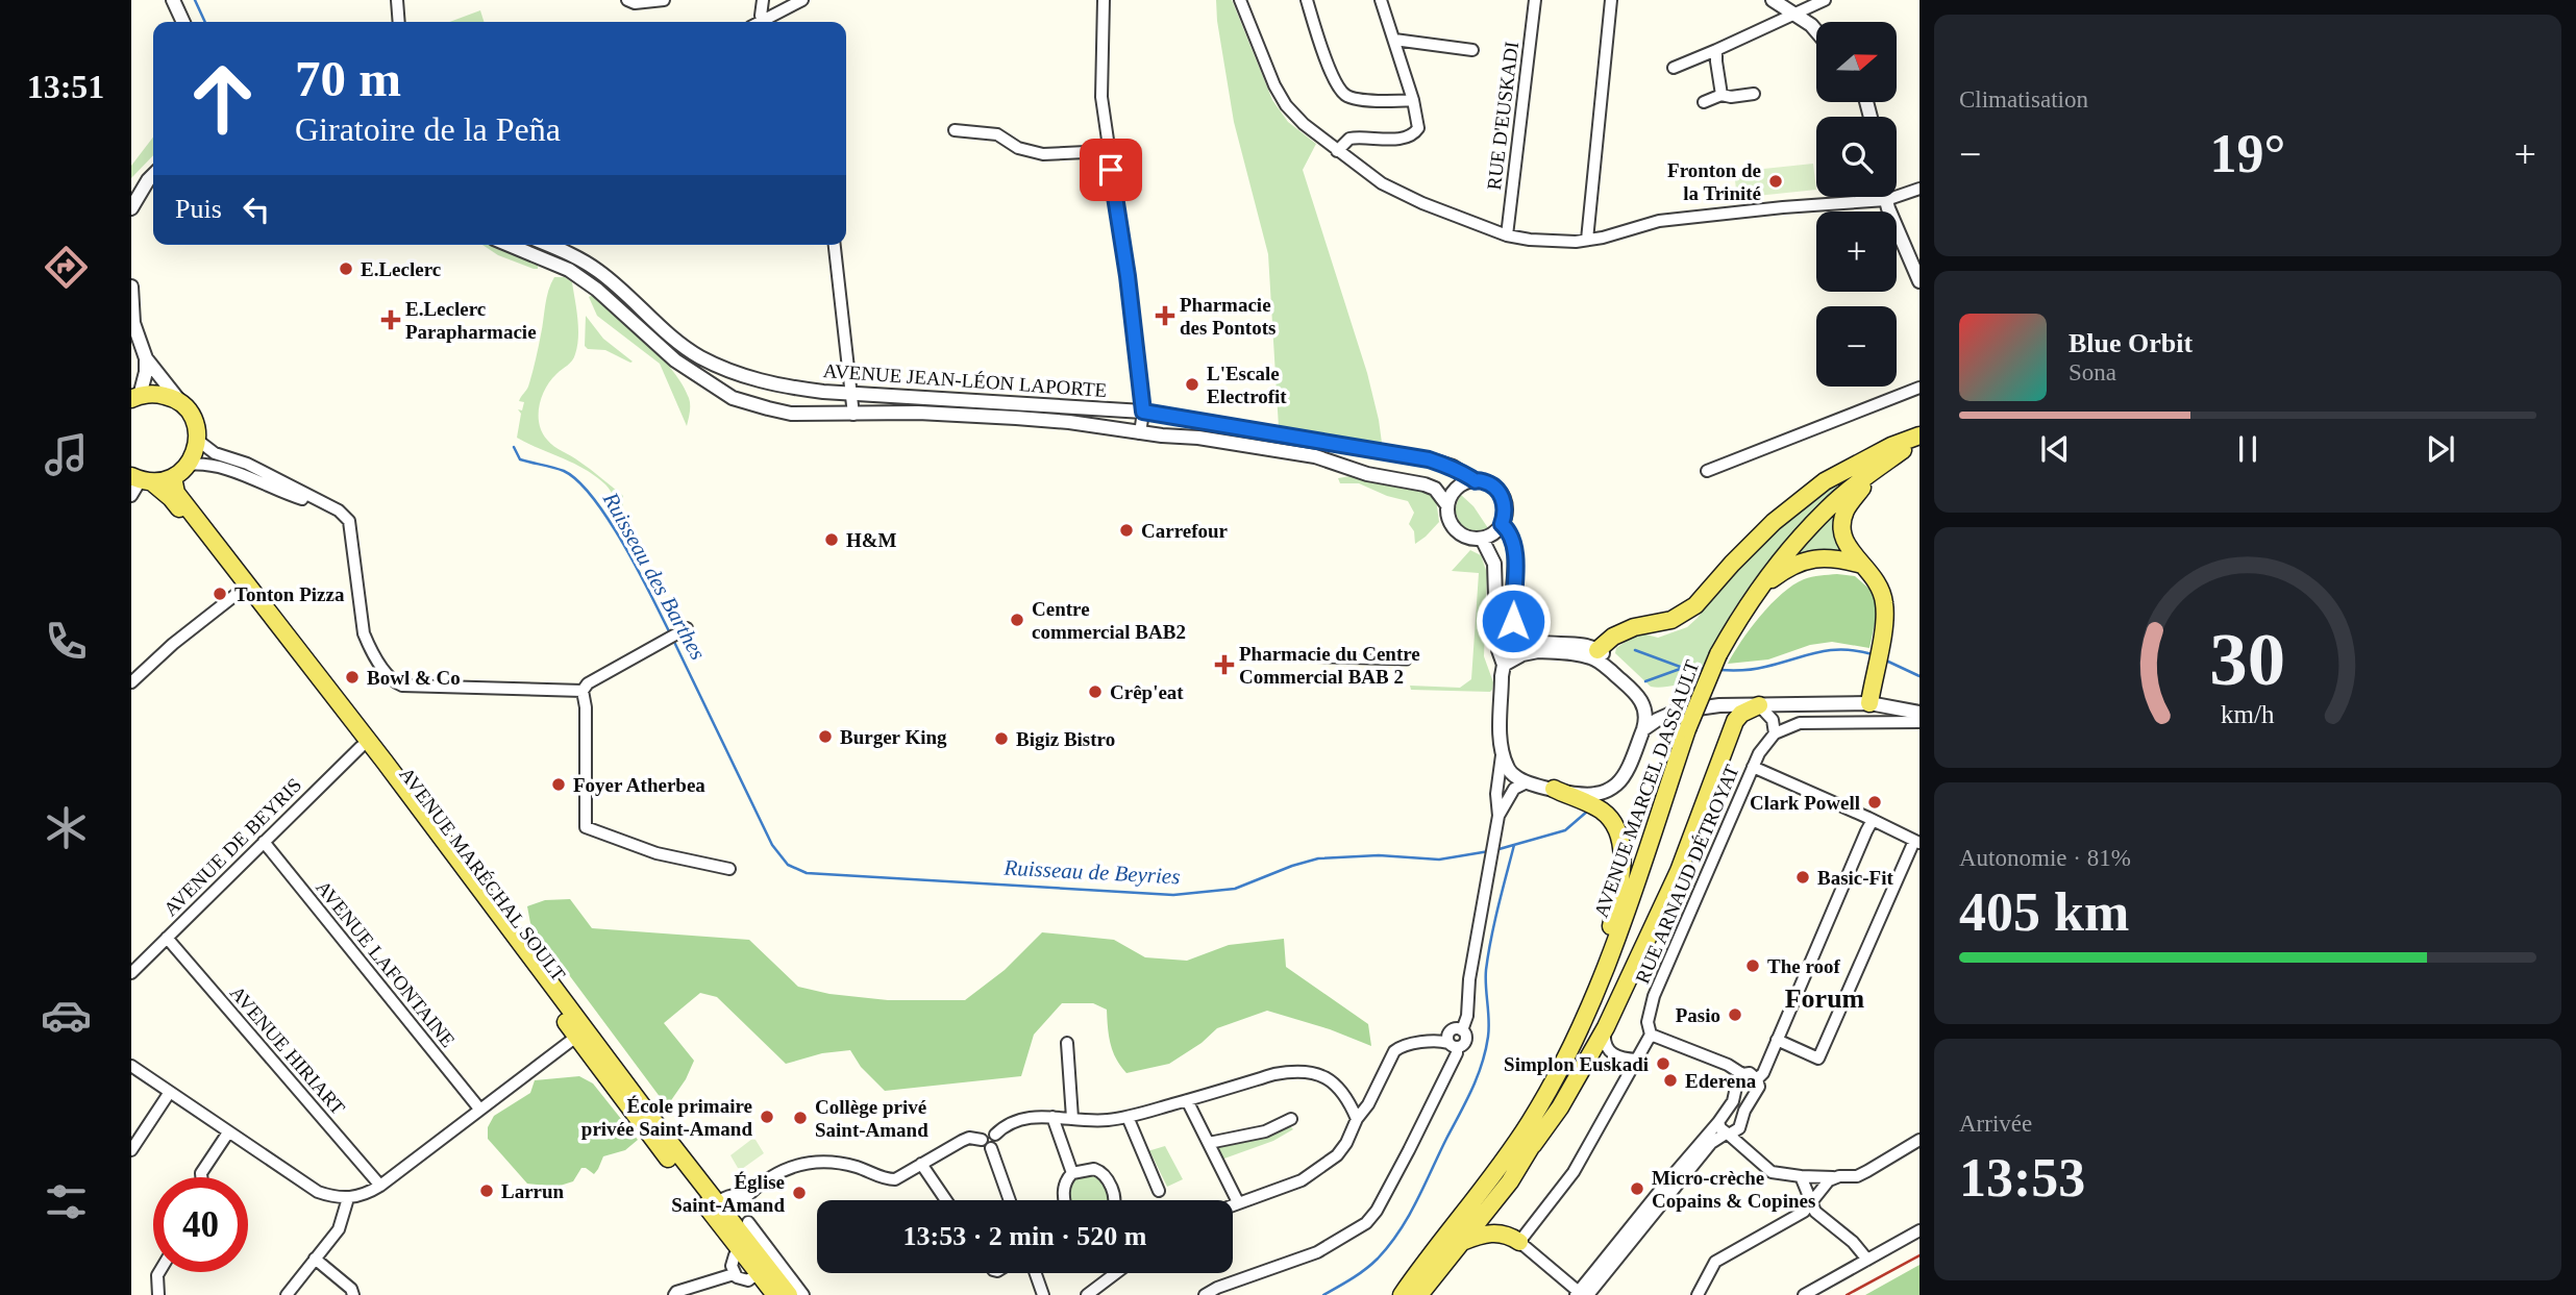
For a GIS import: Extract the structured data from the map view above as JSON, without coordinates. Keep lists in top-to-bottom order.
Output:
{
  "streets": {
    "main road": ["AVENUE MARCEL DASSAULT", "AVENUE MARÉCHAL SOULT"],
    "street": [
      "RUE D'EUSKADI",
      "AVENUE JEAN-LÉON LAPORTE",
      "AVENUE DE BEYRIS",
      "RUE ARNAUD DÉTROYAT",
      "AVENUE LAFONTAINE",
      "AVENUE HIRIART"
    ]
  },
  "crossings": [
    ["AVENUE DE BEYRIS", "AVENUE MARÉCHAL SOULT"],
    ["AVENUE DE BEYRIS", "AVENUE LAFONTAINE"],
    ["AVENUE DE BEYRIS", "AVENUE HIRIART"]
  ],
  "districts": ["Forum"],
  "water": ["Ruisseau des Barthes", "Ruisseau de Beyries"],
  "places": {
    "other": [
      "Fronton de la Trinité",
      "E.Leclerc",
      "L'Escale Electrofit",
      "Carrefour",
      "H&M",
      "Tonton Pizza",
      "Centre commercial BAB2",
      "Bowl & Co",
      "Crêp'eat",
      "Burger King",
      "Bigiz Bistro",
      "Foyer Atherbea",
      "Clark Powell",
      "Basic-Fit",
      "The roof",
      "Pasio",
      "Simplon Euskadi",
      "Ederena",
      "École primaire privée Saint-Amand",
      "Collège privé Saint-Amand",
      "Micro-crèche Copains & Copines",
      "Larrun",
      "Église Saint-Amand"
    ],
    "health": ["Pharmacie des Pontots", "E.Leclerc Parapharmacie", "Pharmacie du Centre Commercial BAB 2"]
  },
  "north": "right",
  "page": {
    "tabs": "13:51",
    "tile": [
      "Climatisation",
      ["Autonomie · 81%", "405 km"],
      ["Arrivée", "13:53"]
    ],
    "map_buttons": ["+", "−"],
    "turn": ["70 m", "Giratoire de la Peña"],
    "heat": ["−", "19°", "+"],
    "then": "Puis",
    "song": ["Blue Orbit", "Sona"],
    "limit": "40",
    "trip": "13:53 · 2 min · 520 m",
    "gauge": ["30", "km/h"]
  }
}
